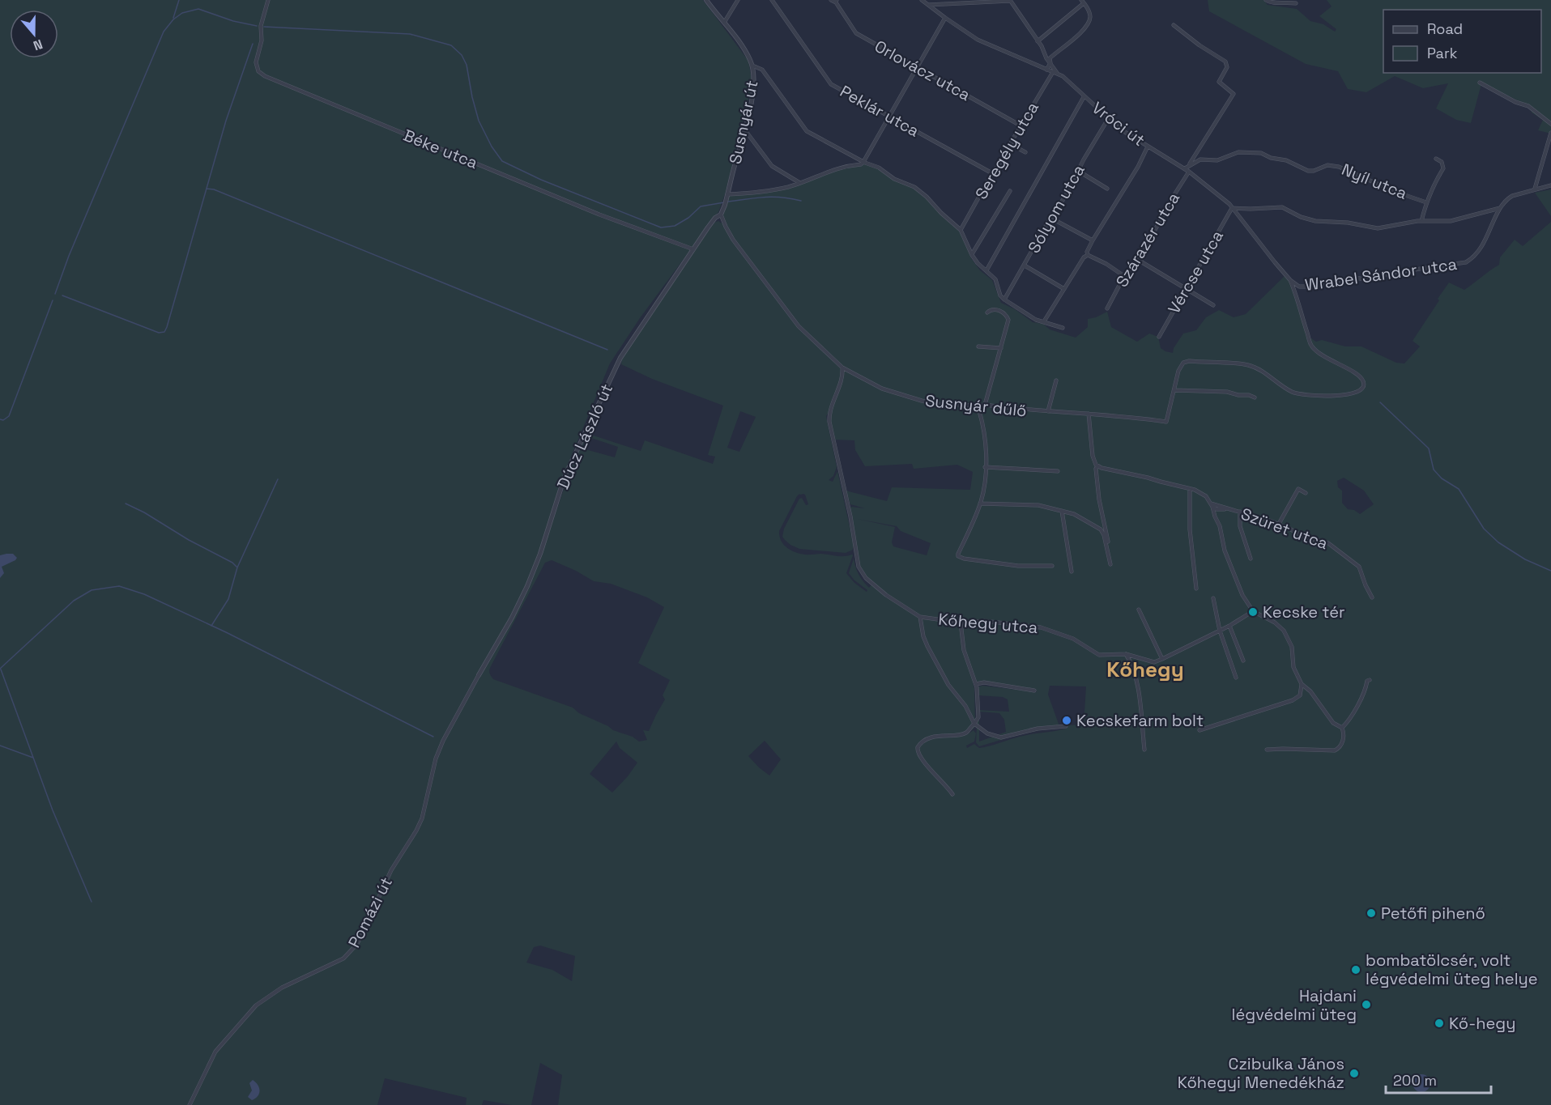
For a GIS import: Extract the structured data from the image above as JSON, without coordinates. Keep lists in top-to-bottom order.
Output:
{
  "streets": {
    "street": [
      "Orlovácz utca",
      "Peklár utca",
      "Susnyár út",
      "Vróci út",
      "Béke utca",
      "Seregély utca",
      "Nyíl utca",
      "Sólyom utca",
      "Szárazér utca",
      "Vércse utca",
      "Wrabel Sándor utca",
      "Susnyár dűlő",
      "Dúcz László út",
      "Szüret utca",
      "Kőhegy utca",
      "Pomázi út"
    ]
  },
  "crossings": [
    ["Orlovácz utca", "Seregély utca"],
    ["Peklár utca", "Seregély utca"],
    ["Susnyár út", "Susnyár dűlő"],
    ["Susnyár út", "Dúcz László út"],
    ["Vróci út", "Seregély utca"],
    ["Vróci út", "Nyíl utca"],
    ["Vróci út", "Sólyom utca"],
    ["Vróci út", "Szárazér utca"],
    ["Vróci út", "Vércse utca"],
    ["Vróci út", "Wrabel Sándor utca"],
    ["Béke utca", "Dúcz László út"],
    ["Susnyár dűlő", "Dúcz László út"],
    ["Susnyár dűlő", "Kőhegy utca"],
    ["Dúcz László út", "Pomázi út"],
    ["Szüret utca", "Kőhegy utca"]
  ],
  "districts": ["Kőhegy"],
  "places": [
    "Kecske tér",
    "Kecskefarm bolt",
    "Petőfi pihenő",
    "bombatölcsér, volt légvédelmi üteg helye",
    "Hajdani légvédelmi üteg",
    "Kő-hegy",
    "Czibulka János Kőhegyi Menedékház"
  ],
  "legend": ["Road", "Park"],
  "scale_bar": "200 m",
  "north": "bottom"
}
